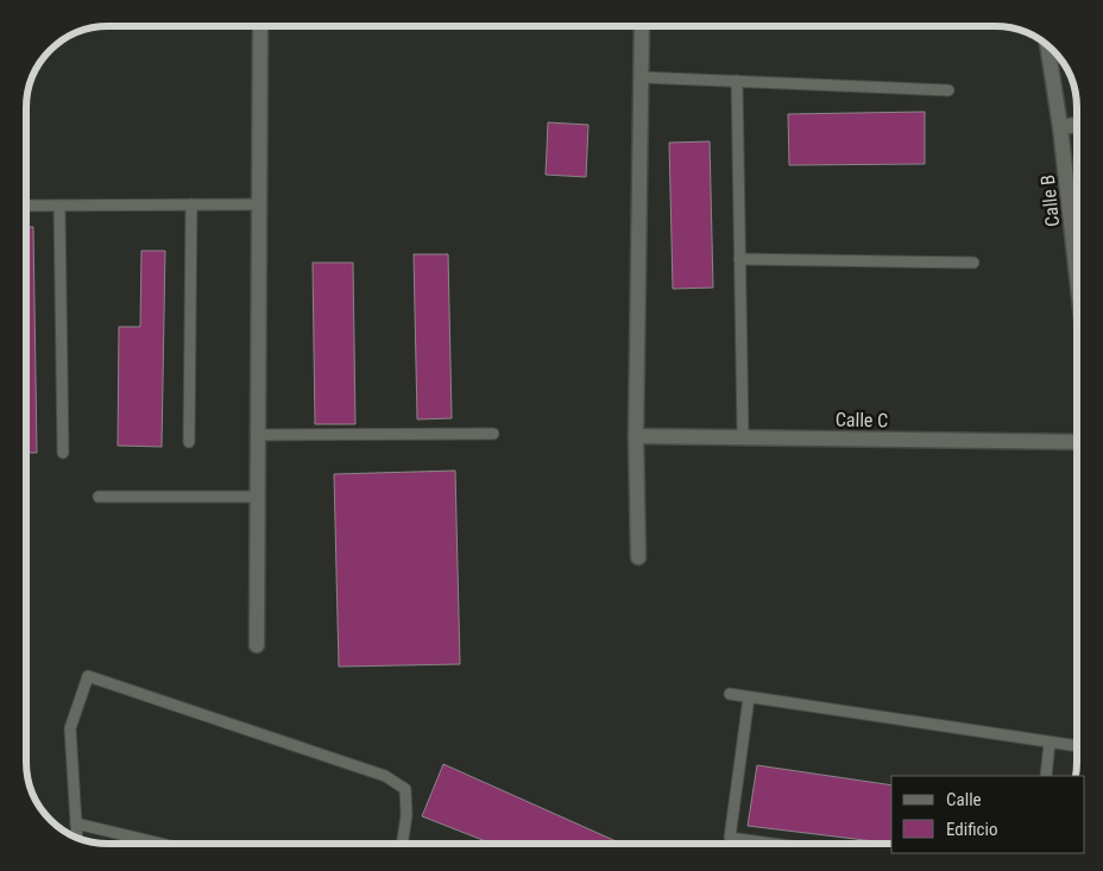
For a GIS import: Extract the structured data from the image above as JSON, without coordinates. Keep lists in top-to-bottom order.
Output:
{
  "streets": {
    "street": ["Calle B", "Calle C"]
  },
  "legend": ["Calle", "Edificio"]
}
